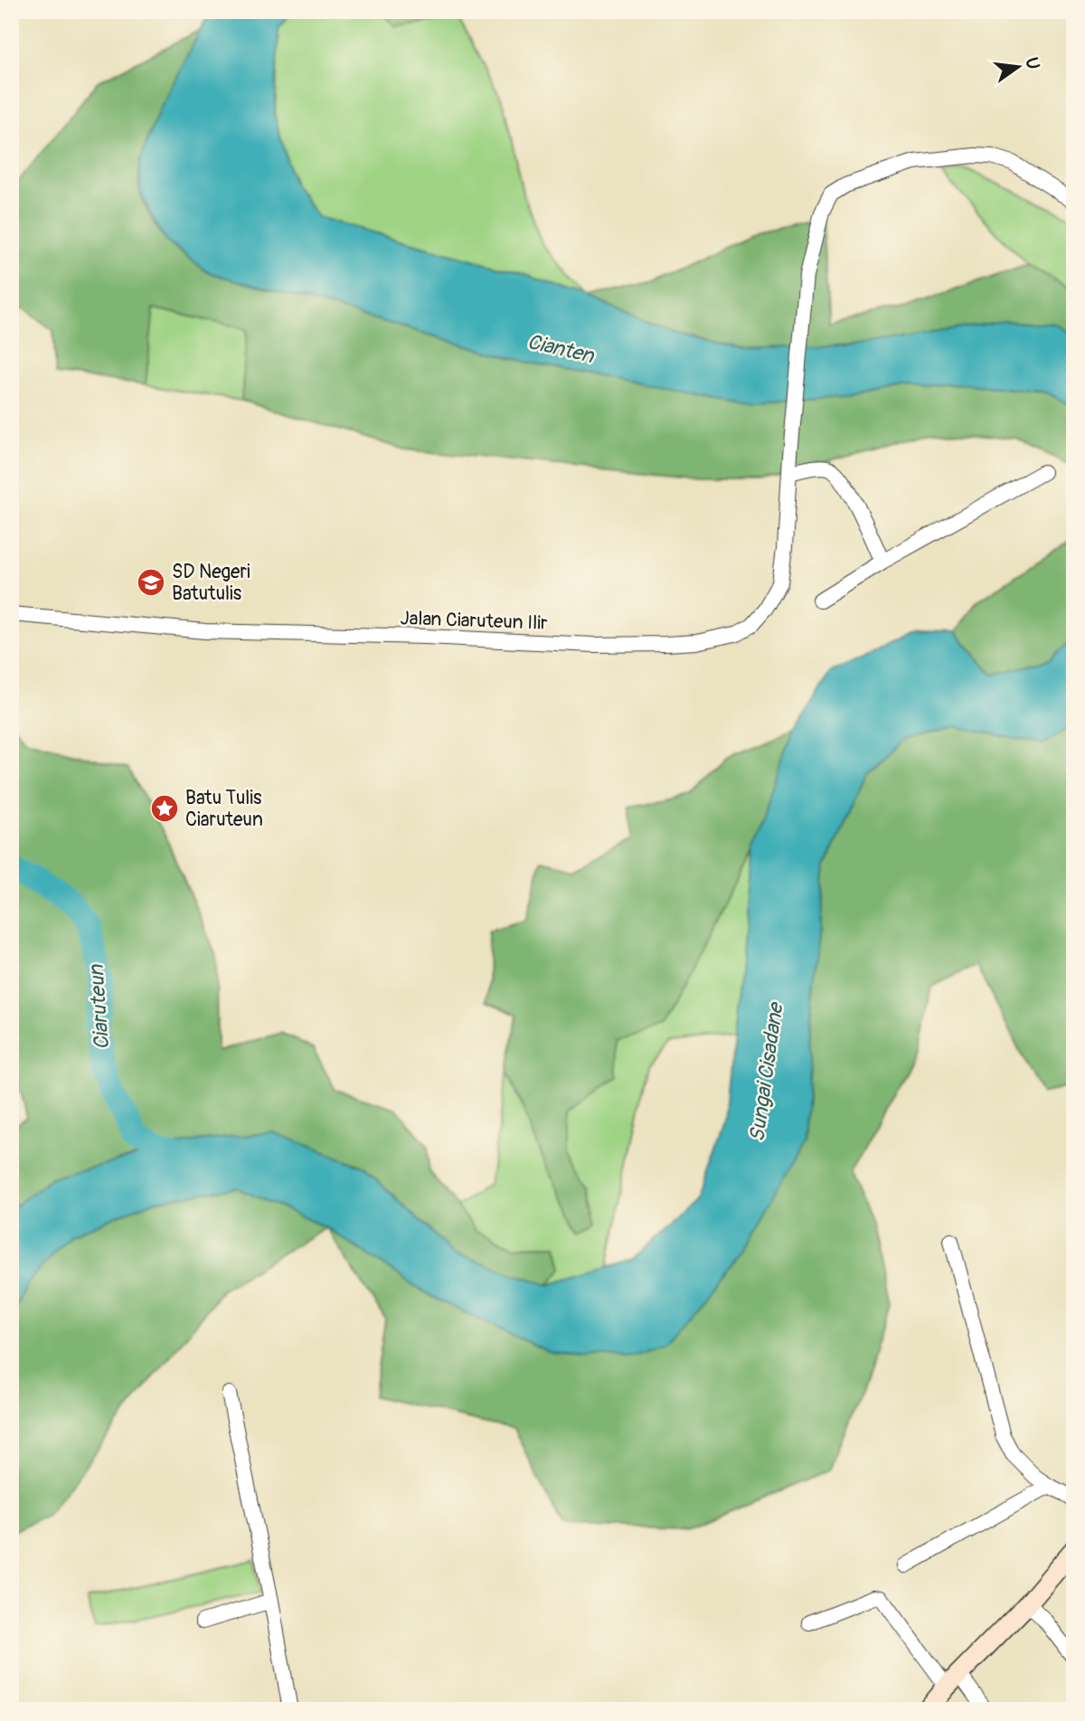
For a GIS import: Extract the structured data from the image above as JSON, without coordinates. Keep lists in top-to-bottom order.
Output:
{
  "streets": {
    "street": ["Jalan Ciaruteun Ilir"]
  },
  "water": ["Cianten", "Ciaruteun", "Sungai Cisadane"],
  "places": {
    "school or university": ["SD Negeri Batutulis"],
    "place": ["Batu Tulis Ciaruteun"]
  },
  "north": "right"
}
